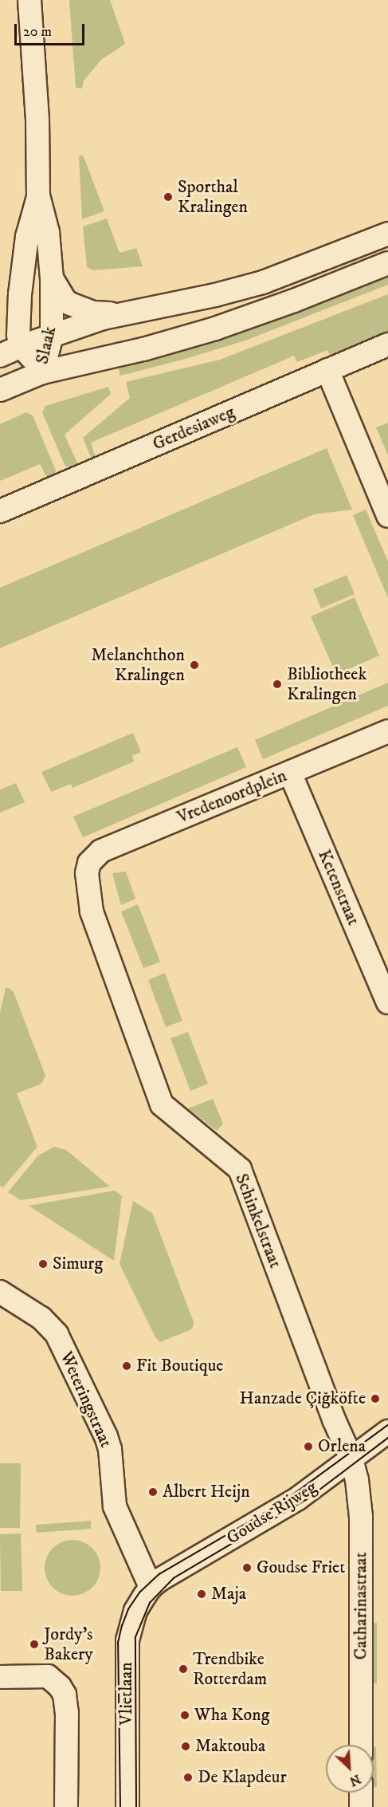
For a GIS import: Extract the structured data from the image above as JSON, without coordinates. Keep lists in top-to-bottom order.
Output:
{
  "streets": {
    "street": [
      "Slaak",
      "Gerdesiaweg",
      "Vredenoordplein",
      "Ketenstraat",
      "Schinkelstraat",
      "Weteringstraat",
      "Goudse Rijweg",
      "Catharinastraat",
      "Vlietlaan"
    ]
  },
  "crossings": [
    ["Vredenoordplein", "Ketenstraat"],
    ["Vredenoordplein", "Schinkelstraat"],
    ["Schinkelstraat", "Goudse Rijweg"],
    ["Schinkelstraat", "Catharinastraat"],
    ["Weteringstraat", "Goudse Rijweg"],
    ["Weteringstraat", "Vlietlaan"],
    ["Goudse Rijweg", "Catharinastraat"],
    ["Goudse Rijweg", "Vlietlaan"]
  ],
  "places": [
    "Sporthal Kralingen",
    "Melanchthon Kralingen",
    "Bibliotheek Kralingen",
    "Simurg",
    "Fit Boutique",
    "Hanzade Çiğköfte",
    "Orlena",
    "Albert Heijn",
    "Goudse Friet",
    "Maja",
    "Jordy's Bakery",
    "Trendbike Rotterdam",
    "Wha Kong",
    "Maktouba",
    "De Klapdeur"
  ],
  "scale_bar": "20 m",
  "north": "bottom right"
}
